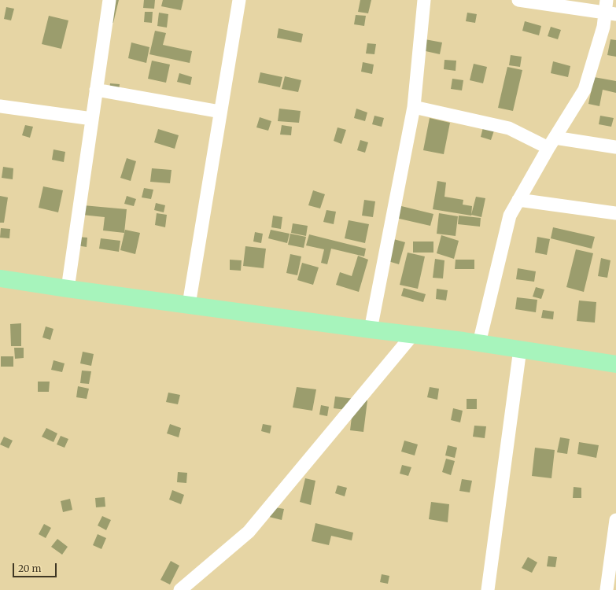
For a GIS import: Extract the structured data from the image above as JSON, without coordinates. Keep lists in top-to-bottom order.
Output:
{
  "scale_bar": "20 m"
}
